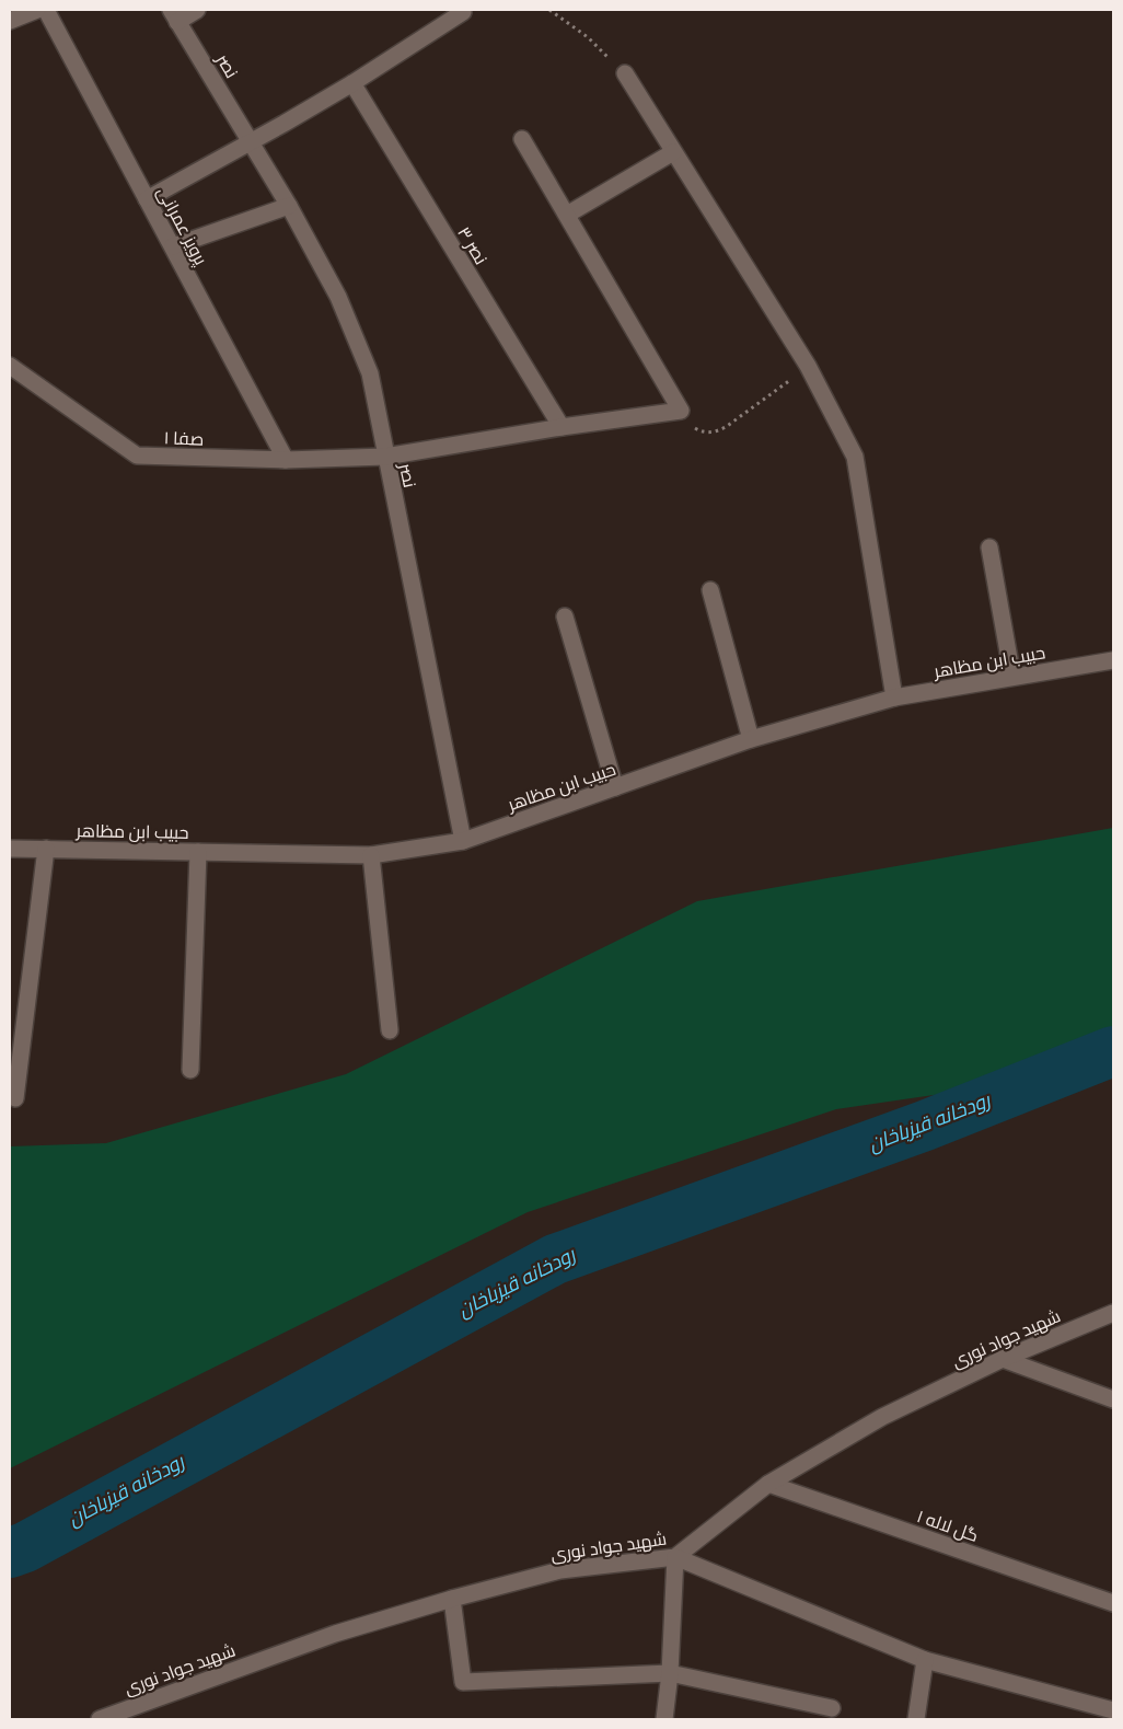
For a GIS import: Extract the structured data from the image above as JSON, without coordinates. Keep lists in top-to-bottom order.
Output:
{
  "streets": {
    "street": [
      "نصر",
      "پرویز عمرانی",
      "نصر ۳",
      "صفا ۱",
      "حبیب ابن مظاهر",
      "شهید جواد نوری",
      "گل لاله ۱"
    ]
  },
  "crossings": [
    ["نصر", "صفا ۱"],
    ["نصر", "حبیب ابن مظاهر"],
    ["پرویز عمرانی", "صفا ۱"],
    ["نصر ۳", "صفا ۱"],
    ["شهید جواد نوری", "گل لاله ۱"]
  ],
  "water": ["رودخانه قیزباخان"]
}
